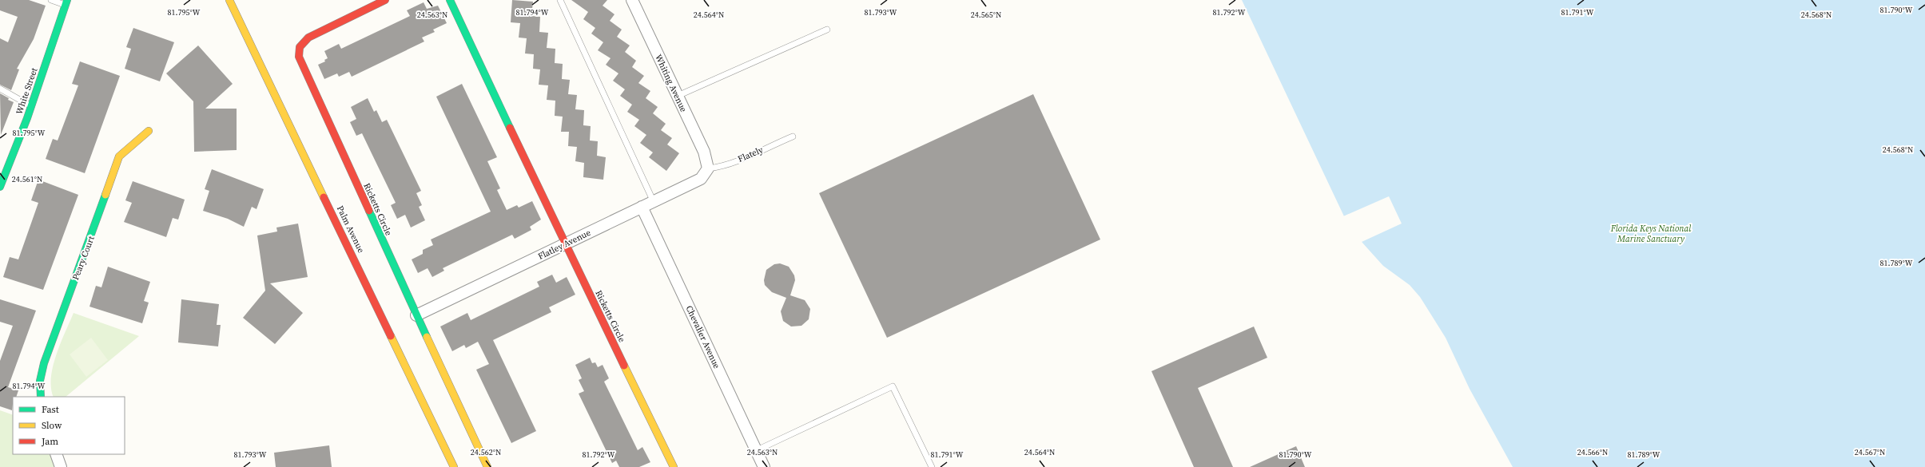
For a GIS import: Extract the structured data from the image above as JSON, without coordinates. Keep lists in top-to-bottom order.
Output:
{
  "streets": {
    "street": [
      "Whiting Avenue",
      "White Street",
      "Ricketts Circle",
      "Palm Avenue",
      "Flatley Avenue",
      "Peary Court",
      "Chevalier Avenue"
    ],
    "lane": ["Flately"]
  },
  "crossings": [
    ["Whiting Avenue", "Flately"],
    ["Whiting Avenue", "Flatley Avenue"],
    ["Flately", "Flatley Avenue"],
    ["Ricketts Circle", "Flatley Avenue"],
    ["Flatley Avenue", "Chevalier Avenue"]
  ],
  "parks": ["Florida Keys National Marine Sanctuary"],
  "legend": ["Fast", "Slow", "Jam"],
  "coordinates": [
    "81.790°W",
    "81.795°W",
    "81.793°W",
    "81.794°W",
    "81.792°W",
    "81.791°W",
    "24.563°N",
    "24.564°N",
    "24.565°N",
    "24.568°N",
    "24.561°N",
    "81.789°W",
    "24.562°N",
    "24.566°N",
    "24.567°N"
  ]
}
